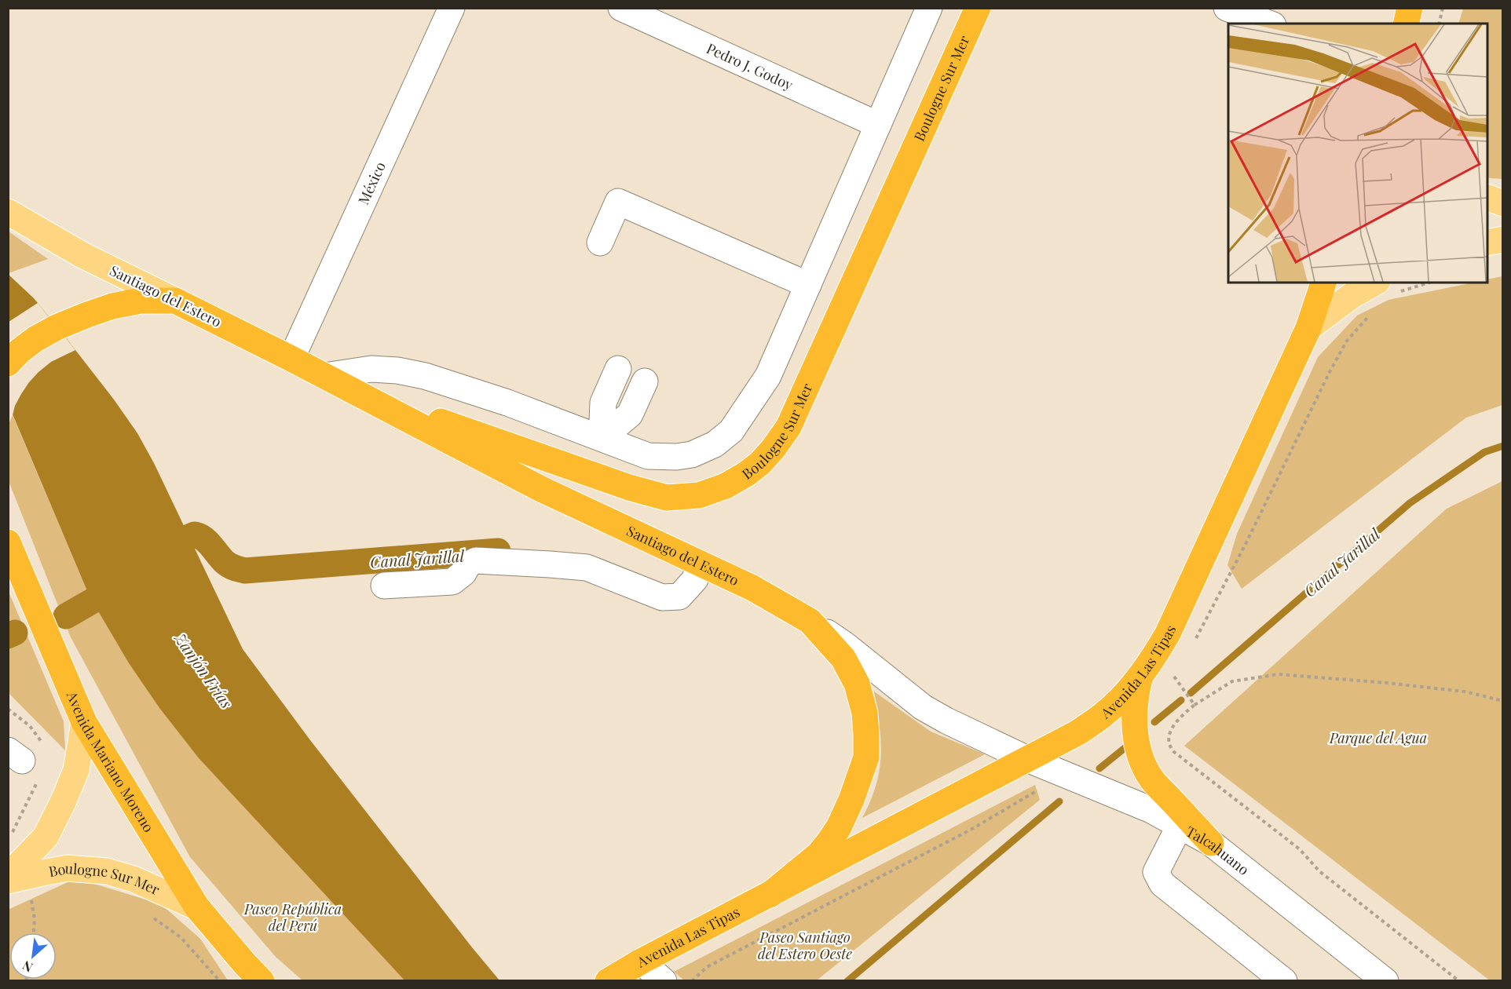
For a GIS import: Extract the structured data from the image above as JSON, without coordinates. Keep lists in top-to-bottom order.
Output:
{
  "streets": {
    "highway": [
      "Boulogne Sur Mer",
      "Santiago del Estero",
      "Avenida Las Tipas",
      "Avenida Mariano Moreno"
    ],
    "street": ["Pedro J. Godoy", "México", "Talcahuano"]
  },
  "crossings": [
    ["Boulogne Sur Mer", "Santiago del Estero"],
    ["Boulogne Sur Mer", "Avenida Mariano Moreno"],
    ["México", "Santiago del Estero"],
    ["Santiago del Estero", "Avenida Las Tipas"],
    ["Santiago del Estero", "Talcahuano"],
    ["Avenida Las Tipas", "Talcahuano"]
  ],
  "water": ["Canal Jarillal", "Zanjón Frías"],
  "parks": ["Parque del Agua", "Paseo República del Perú", "Paseo Santiago del Estero Oeste"],
  "north": "bottom left"
}
